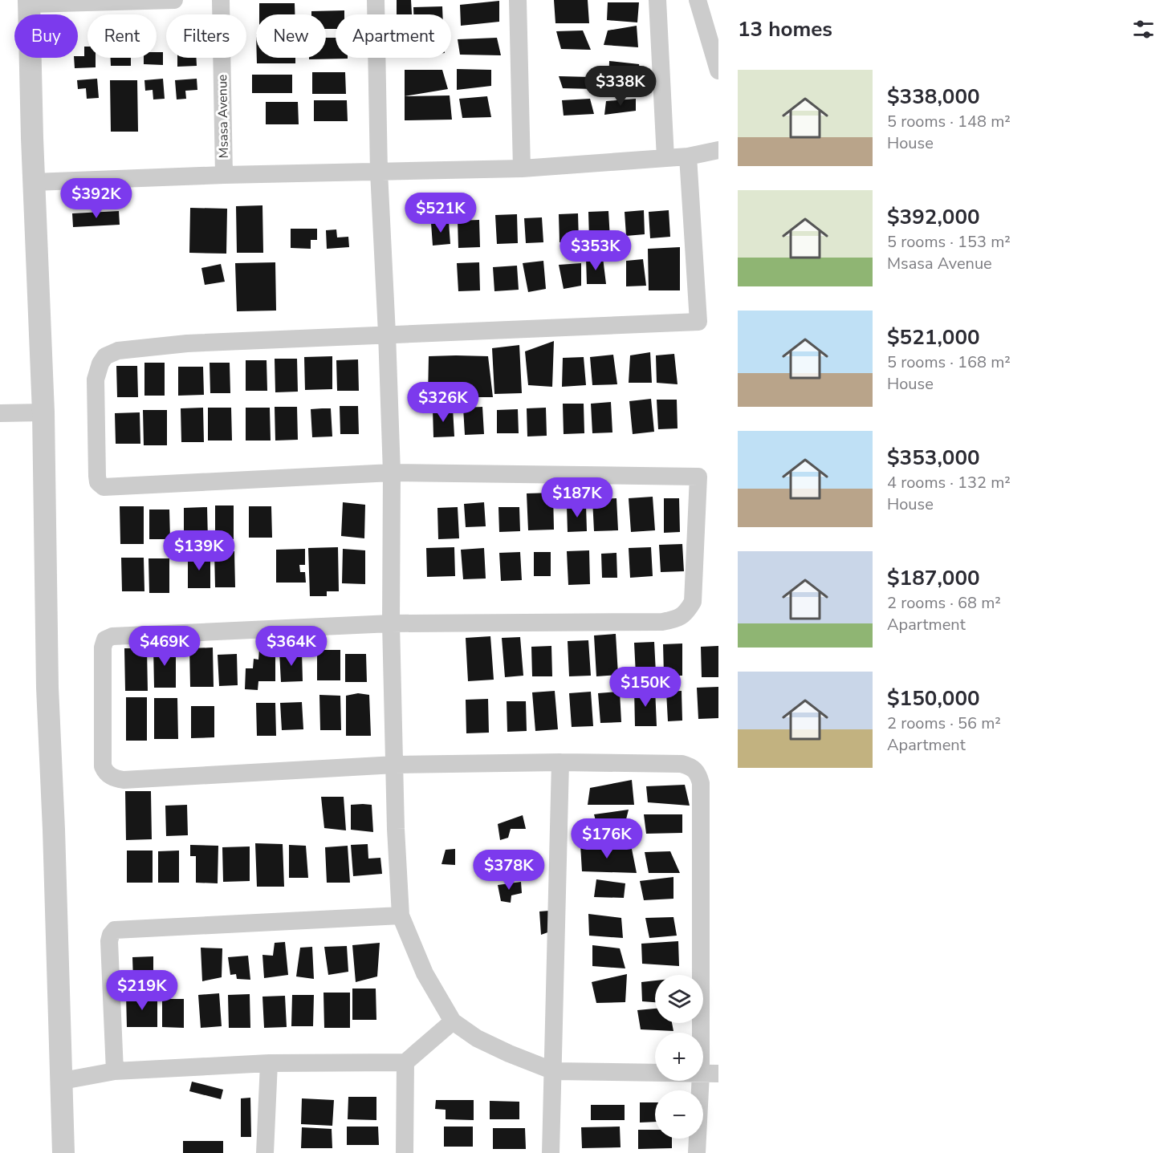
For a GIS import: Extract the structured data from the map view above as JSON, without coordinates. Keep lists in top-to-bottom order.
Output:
{
  "streets": {
    "street": ["Msasa Avenue"]
  },
  "page": {
    "heading": "13 homes",
    "chip": [
      "Buy",
      "Rent",
      "Filters",
      "New",
      "Apartment"
    ],
    "list": [
      {
        "name": "$338,000",
        "note": "5 rooms · 148 m² · House"
      },
      {
        "name": "$392,000",
        "note": "5 rooms · 153 m² · Msasa Avenue"
      },
      {
        "name": "$521,000",
        "note": "5 rooms · 168 m² · House"
      },
      {
        "name": "$353,000",
        "note": "4 rooms · 132 m² · House"
      },
      {
        "name": "$187,000",
        "note": "2 rooms · 68 m² · Apartment"
      },
      {
        "name": "$150,000",
        "note": "2 rooms · 56 m² · Apartment"
      }
    ],
    "price": [
      "$338K",
      "$392K",
      "$521K",
      "$353K",
      "$326K",
      "$187K",
      "$139K",
      "$469K",
      "$364K",
      "$150K",
      "$176K",
      "$378K",
      "$219K"
    ],
    "map_buttons": ["+", "−"]
  }
}
